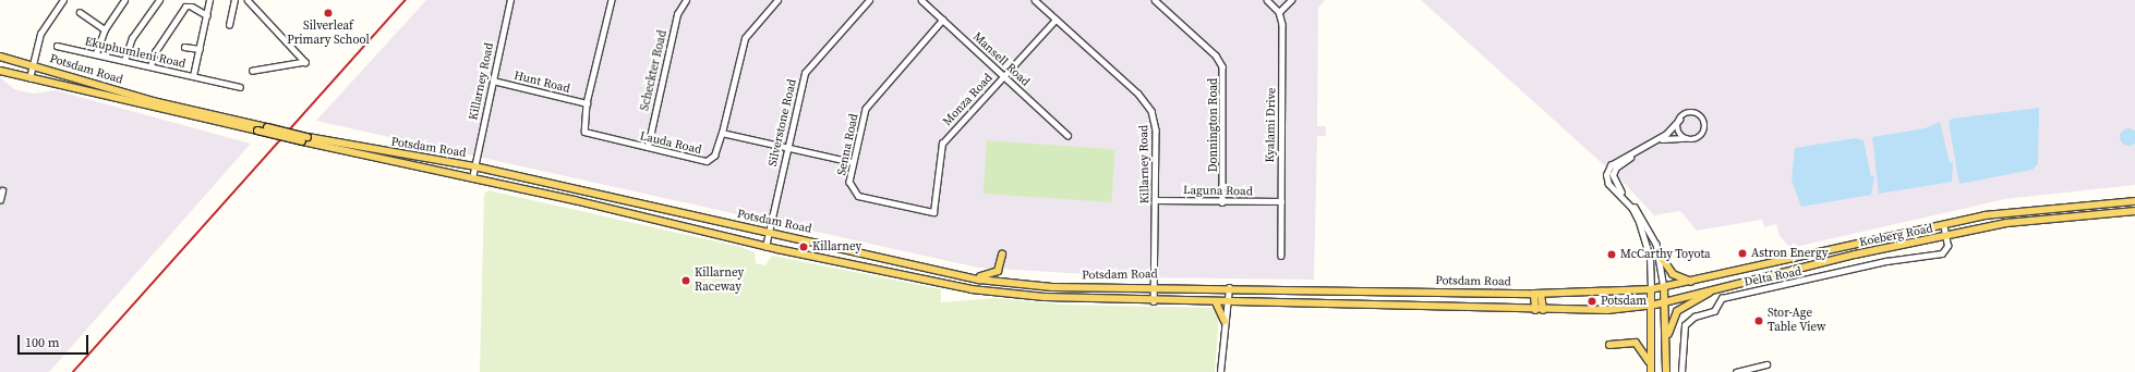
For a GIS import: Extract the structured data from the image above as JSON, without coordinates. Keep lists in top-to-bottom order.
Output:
{
  "streets": {
    "main road": ["Potsdam Road", "Koeberg Road"],
    "street": [
      "Ekuphumleni Road",
      "Mansell Road",
      "Scheckter Road",
      "Killarney Road",
      "Hunt Road",
      "Monza Road",
      "Silverstone Road",
      "Donnington Road",
      "Kyalami Drive",
      "Lauda Road",
      "Senna Road",
      "Laguna Road",
      "Delta Road"
    ]
  },
  "crossings": [
    ["Mansell Road", "Monza Road"],
    ["Mansell Road", "Senna Road"],
    ["Potsdam Road", "Killarney Road"],
    ["Potsdam Road", "Silverstone Road"],
    ["Potsdam Road", "Koeberg Road"],
    ["Scheckter Road", "Lauda Road"],
    ["Killarney Road", "Hunt Road"],
    ["Killarney Road", "Monza Road"],
    ["Killarney Road", "Laguna Road"],
    ["Hunt Road", "Lauda Road"],
    ["Monza Road", "Senna Road"],
    ["Donnington Road", "Laguna Road"],
    ["Kyalami Drive", "Laguna Road"],
    ["Koeberg Road", "Delta Road"]
  ],
  "places": [
    "Silverleaf Primary School",
    "Killarney",
    "Astron Energy",
    "McCarthy Toyota",
    "Killarney Raceway",
    "Potsdam",
    "Stor-Age Table View"
  ],
  "scale_bar": "100 m"
}
